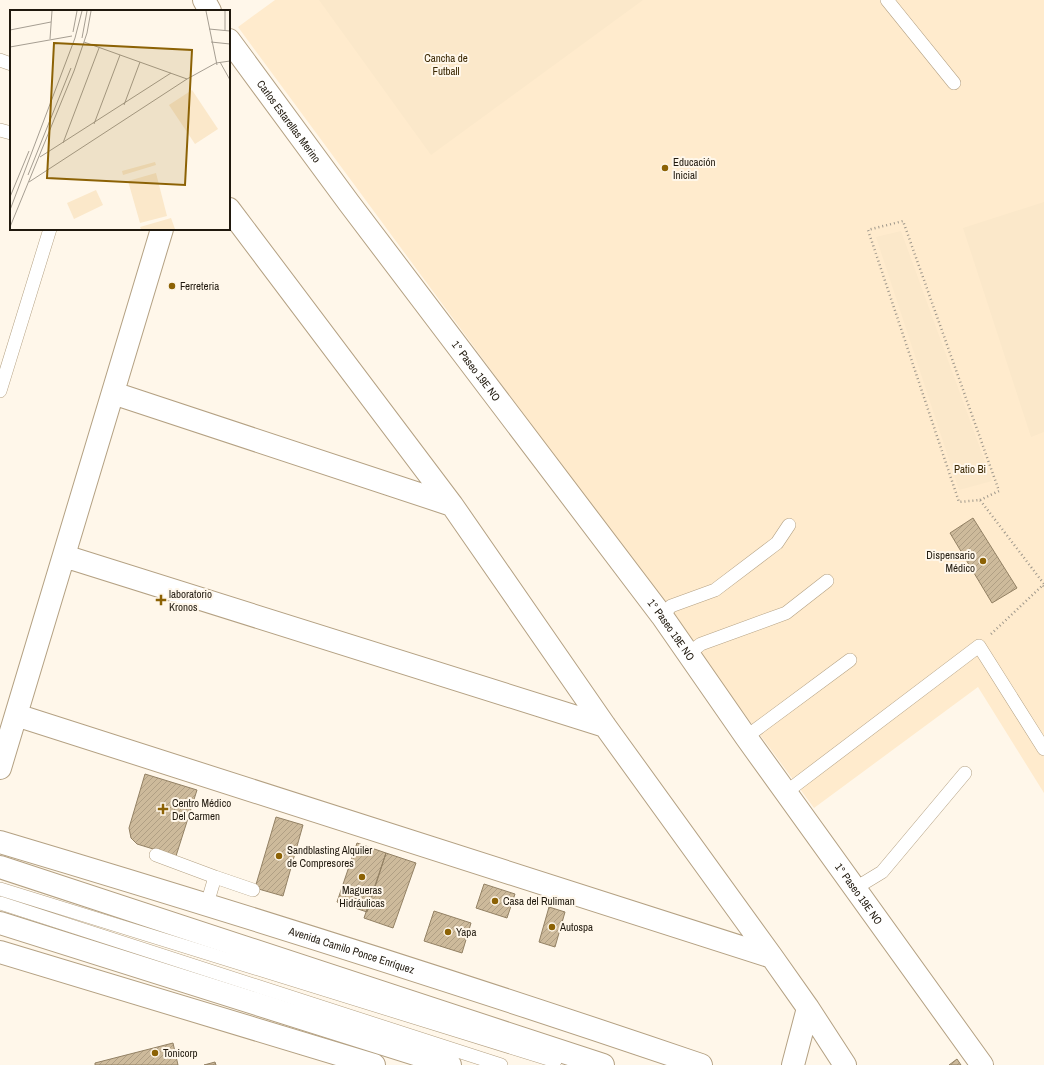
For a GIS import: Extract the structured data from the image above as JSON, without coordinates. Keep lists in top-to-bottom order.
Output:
{
  "streets": {
    "street": ["Carlos Estarellas Merino", "1° Paseo 19E NO", "Avenida Camilo Ponce Enríquez"]
  },
  "crossings": [
    ["Carlos Estarellas Merino", "1° Paseo 19E NO"]
  ],
  "parks": ["Cancha de Futball", "Patio Bi"],
  "places": {
    "other": [
      "Educación Inicial",
      "Ferreteria",
      "Dispensario Médico",
      "Sandblasting Alquiler de Compresores",
      "Magueras Hidráulicas",
      "Casa del Ruliman",
      "Autospa",
      "Yapa",
      "Tonicorp"
    ],
    "health": ["laboratorio Kronos", "Centro Médico Del Carmen"]
  }
}
